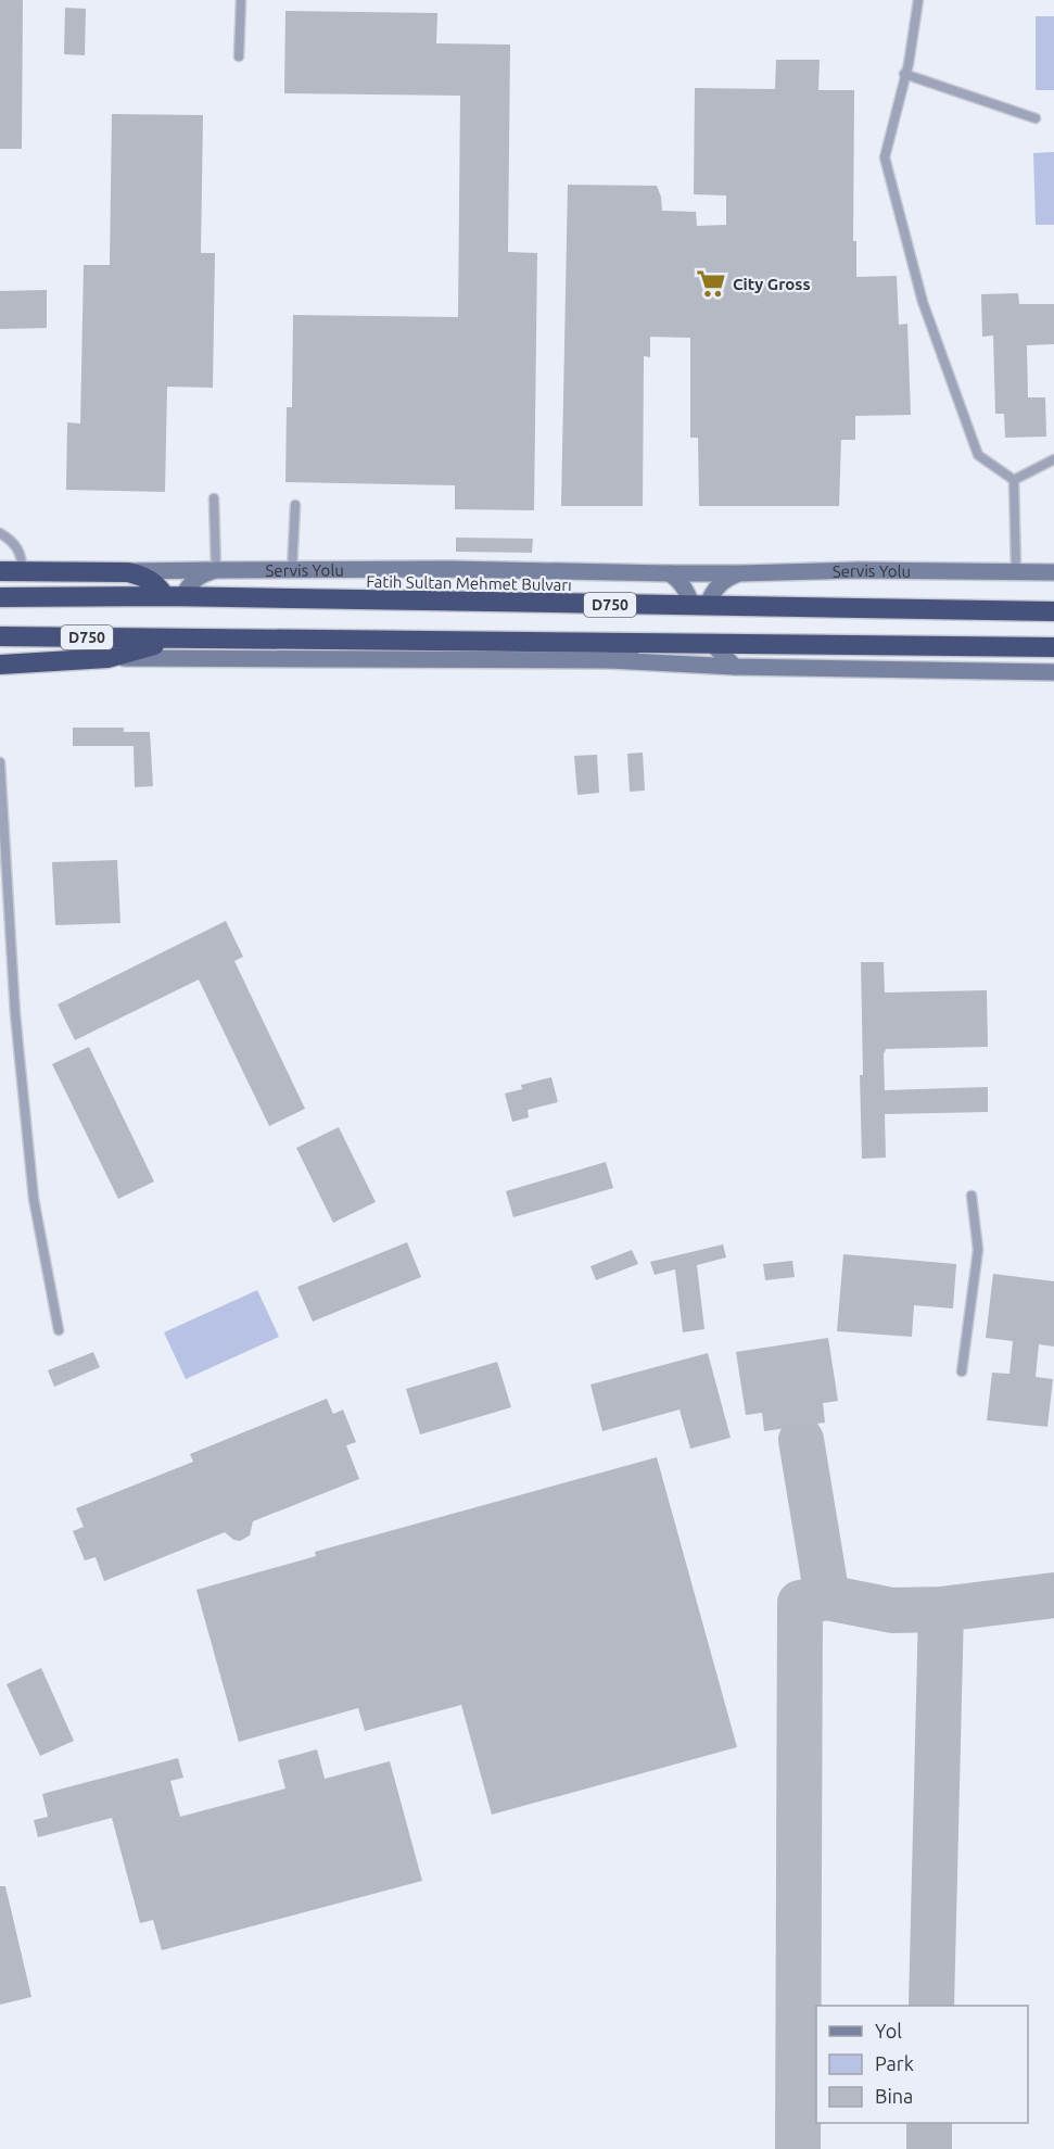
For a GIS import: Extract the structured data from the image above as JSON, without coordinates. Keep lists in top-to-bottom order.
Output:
{
  "streets": {
    "highway": ["Fatih Sultan Mehmet Bulvarı", "D750"],
    "street": ["Servis Yolu"]
  },
  "places": {
    "supermarket": ["City Gross"]
  },
  "legend": ["Yol", "Park", "Bina"]
}
